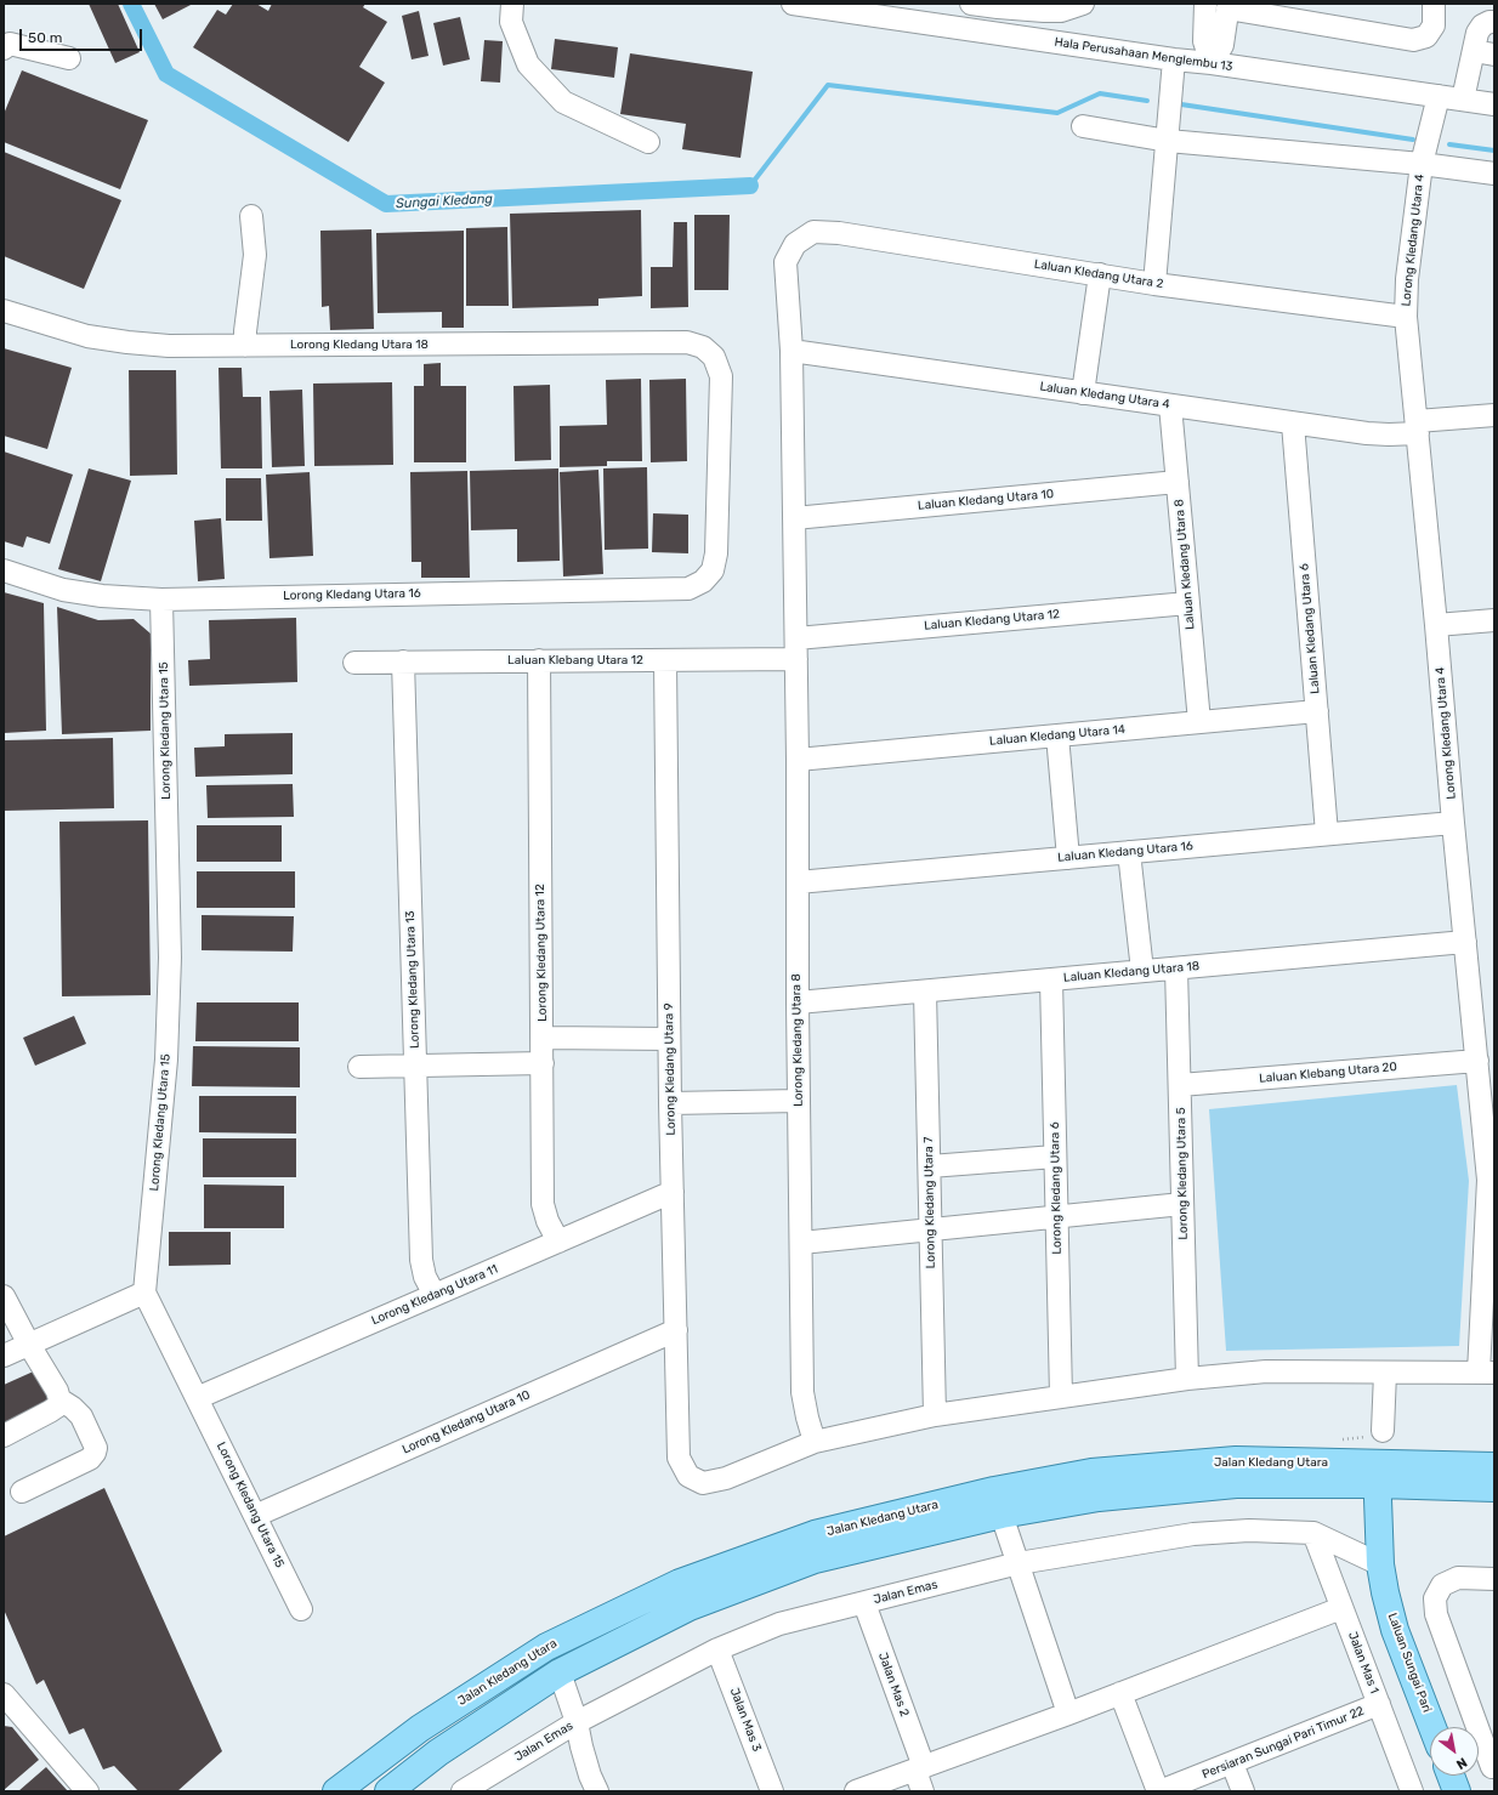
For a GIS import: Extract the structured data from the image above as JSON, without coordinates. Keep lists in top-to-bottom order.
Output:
{
  "streets": {
    "main road": ["Jalan Kledang Utara", "Laluan Sungai Pari"],
    "street": [
      "Hala Perusahaan Menglembu 13",
      "Lorong Kledang Utara 4",
      "Laluan Kledang Utara 2",
      "Lorong Kledang Utara 18",
      "Laluan Kledang Utara 4",
      "Laluan Kledang Utara 10",
      "Laluan Kledang Utara 8",
      "Lorong Kledang Utara 16",
      "Laluan Kledang Utara 12",
      "Laluan Kledang Utara 6",
      "Laluan Klebang Utara 12",
      "Lorong Kledang Utara 15",
      "Laluan Kledang Utara 14",
      "Laluan Kledang Utara 16",
      "Lorong Kledang Utara 12",
      "Laluan Kledang Utara 18",
      "Lorong Kledang Utara 13",
      "Lorong Kledang Utara 8",
      "Lorong Kledang Utara 9",
      "Laluan Klebang Utara 20",
      "Lorong Kledang Utara 5",
      "Lorong Kledang Utara 6",
      "Lorong Kledang Utara 7",
      "Lorong Kledang Utara 11",
      "Lorong Kledang Utara 10",
      "Jalan Emas",
      "Jalan Mas 1",
      "Jalan Mas 2",
      "Jalan Mas 3",
      "Persiaran Sungai Pari Timur 22"
    ]
  },
  "crossings": [
    ["Hala Perusahaan Menglembu 13", "Lorong Kledang Utara 4"],
    ["Lorong Kledang Utara 4", "Laluan Kledang Utara 2"],
    ["Lorong Kledang Utara 4", "Laluan Kledang Utara 4"],
    ["Lorong Kledang Utara 4", "Laluan Kledang Utara 16"],
    ["Lorong Kledang Utara 4", "Laluan Kledang Utara 18"],
    ["Lorong Kledang Utara 4", "Laluan Klebang Utara 20"],
    ["Laluan Kledang Utara 2", "Lorong Kledang Utara 8"],
    ["Lorong Kledang Utara 18", "Lorong Kledang Utara 16"],
    ["Laluan Kledang Utara 4", "Laluan Kledang Utara 8"],
    ["Laluan Kledang Utara 4", "Laluan Kledang Utara 6"],
    ["Laluan Kledang Utara 4", "Lorong Kledang Utara 8"],
    ["Laluan Kledang Utara 10", "Laluan Kledang Utara 8"],
    ["Laluan Kledang Utara 10", "Lorong Kledang Utara 8"],
    ["Laluan Kledang Utara 8", "Laluan Kledang Utara 12"],
    ["Laluan Kledang Utara 8", "Laluan Kledang Utara 14"],
    ["Lorong Kledang Utara 16", "Lorong Kledang Utara 15"],
    ["Laluan Kledang Utara 12", "Laluan Klebang Utara 12"],
    ["Laluan Kledang Utara 12", "Lorong Kledang Utara 8"],
    ["Laluan Kledang Utara 6", "Laluan Kledang Utara 14"],
    ["Laluan Kledang Utara 6", "Laluan Kledang Utara 16"],
    ["Laluan Klebang Utara 12", "Lorong Kledang Utara 12"],
    ["Laluan Klebang Utara 12", "Lorong Kledang Utara 13"],
    ["Laluan Klebang Utara 12", "Lorong Kledang Utara 8"],
    ["Laluan Klebang Utara 12", "Lorong Kledang Utara 9"],
    ["Lorong Kledang Utara 15", "Lorong Kledang Utara 11"],
    ["Lorong Kledang Utara 15", "Lorong Kledang Utara 10"],
    ["Laluan Kledang Utara 14", "Lorong Kledang Utara 8"],
    ["Laluan Kledang Utara 16", "Lorong Kledang Utara 8"],
    ["Lorong Kledang Utara 12", "Lorong Kledang Utara 11"],
    ["Laluan Kledang Utara 18", "Lorong Kledang Utara 8"],
    ["Laluan Kledang Utara 18", "Lorong Kledang Utara 5"],
    ["Laluan Kledang Utara 18", "Lorong Kledang Utara 6"],
    ["Laluan Kledang Utara 18", "Lorong Kledang Utara 7"],
    ["Lorong Kledang Utara 13", "Lorong Kledang Utara 11"],
    ["Lorong Kledang Utara 8", "Lorong Kledang Utara 9"],
    ["Lorong Kledang Utara 9", "Lorong Kledang Utara 11"],
    ["Lorong Kledang Utara 9", "Lorong Kledang Utara 10"],
    ["Laluan Klebang Utara 20", "Lorong Kledang Utara 5"],
    ["Jalan Kledang Utara", "Laluan Sungai Pari"],
    ["Jalan Emas", "Jalan Mas 1"],
    ["Jalan Emas", "Laluan Sungai Pari"],
    ["Jalan Emas", "Jalan Mas 2"],
    ["Jalan Emas", "Jalan Mas 3"],
    ["Jalan Mas 1", "Persiaran Sungai Pari Timur 22"]
  ],
  "water": ["Sungai Kledang"],
  "scale_bar": "50 m",
  "north": "bottom right"
}
